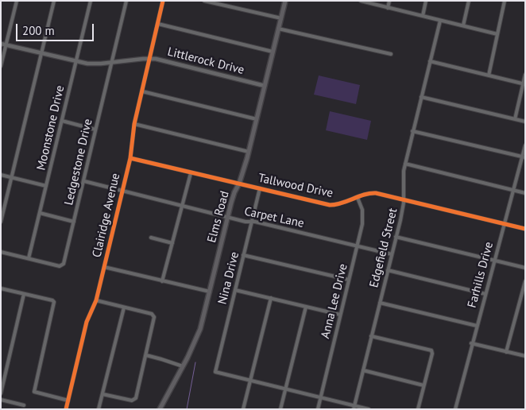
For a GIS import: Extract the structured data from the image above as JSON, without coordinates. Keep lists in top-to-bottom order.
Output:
{
  "streets": {
    "main road": ["Elms Road"],
    "street": [
      "Littlerock Drive",
      "Moonstone Drive",
      "Ledgestone Drive",
      "Tallwood Drive",
      "Clairidge Avenue",
      "Carpet Lane",
      "Edgefield Street",
      "Farhills Drive",
      "Nina Drive",
      "Anna Lee Drive"
    ]
  },
  "crossings": [
    ["Littlerock Drive", "Moonstone Drive"],
    ["Littlerock Drive", "Ledgestone Drive"],
    ["Littlerock Drive", "Clairidge Avenue"],
    ["Littlerock Drive", "Elms Road"],
    ["Moonstone Drive", "Ledgestone Drive"],
    ["Ledgestone Drive", "Carpet Lane"],
    ["Tallwood Drive", "Clairidge Avenue"],
    ["Tallwood Drive", "Elms Road"],
    ["Tallwood Drive", "Edgefield Street"],
    ["Tallwood Drive", "Farhills Drive"],
    ["Tallwood Drive", "Nina Drive"],
    ["Tallwood Drive", "Anna Lee Drive"],
    ["Clairidge Avenue", "Carpet Lane"],
    ["Elms Road", "Carpet Lane"],
    ["Carpet Lane", "Edgefield Street"],
    ["Carpet Lane", "Nina Drive"],
    ["Carpet Lane", "Anna Lee Drive"]
  ],
  "scale_bar": "200 m"
}
